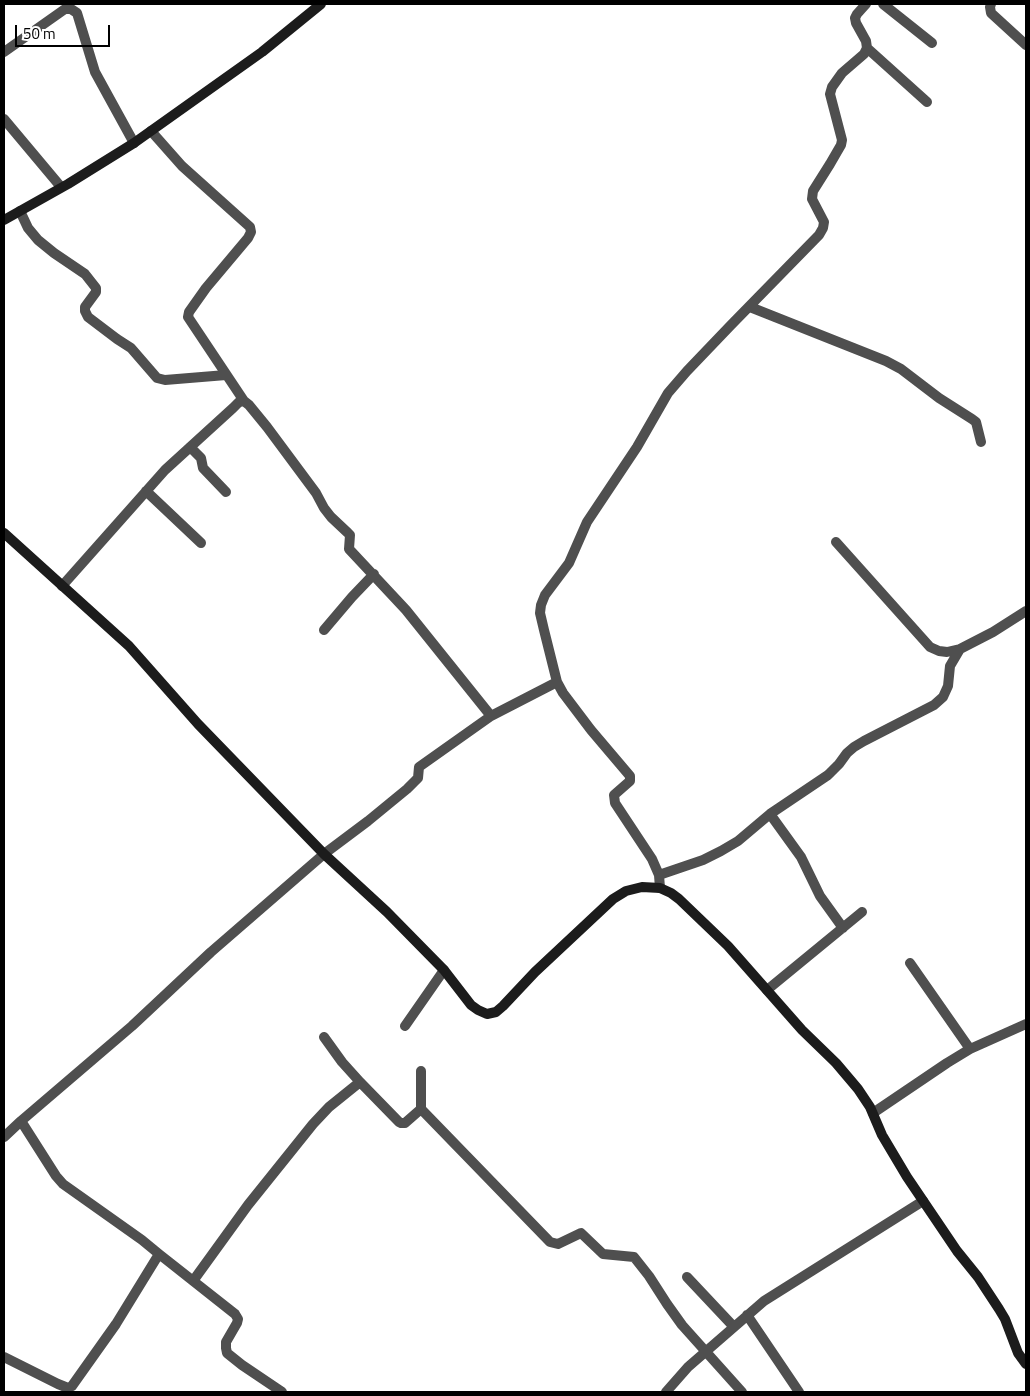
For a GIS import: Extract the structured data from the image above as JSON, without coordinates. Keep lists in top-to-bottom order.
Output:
{
  "scale_bar": "50 m"
}
